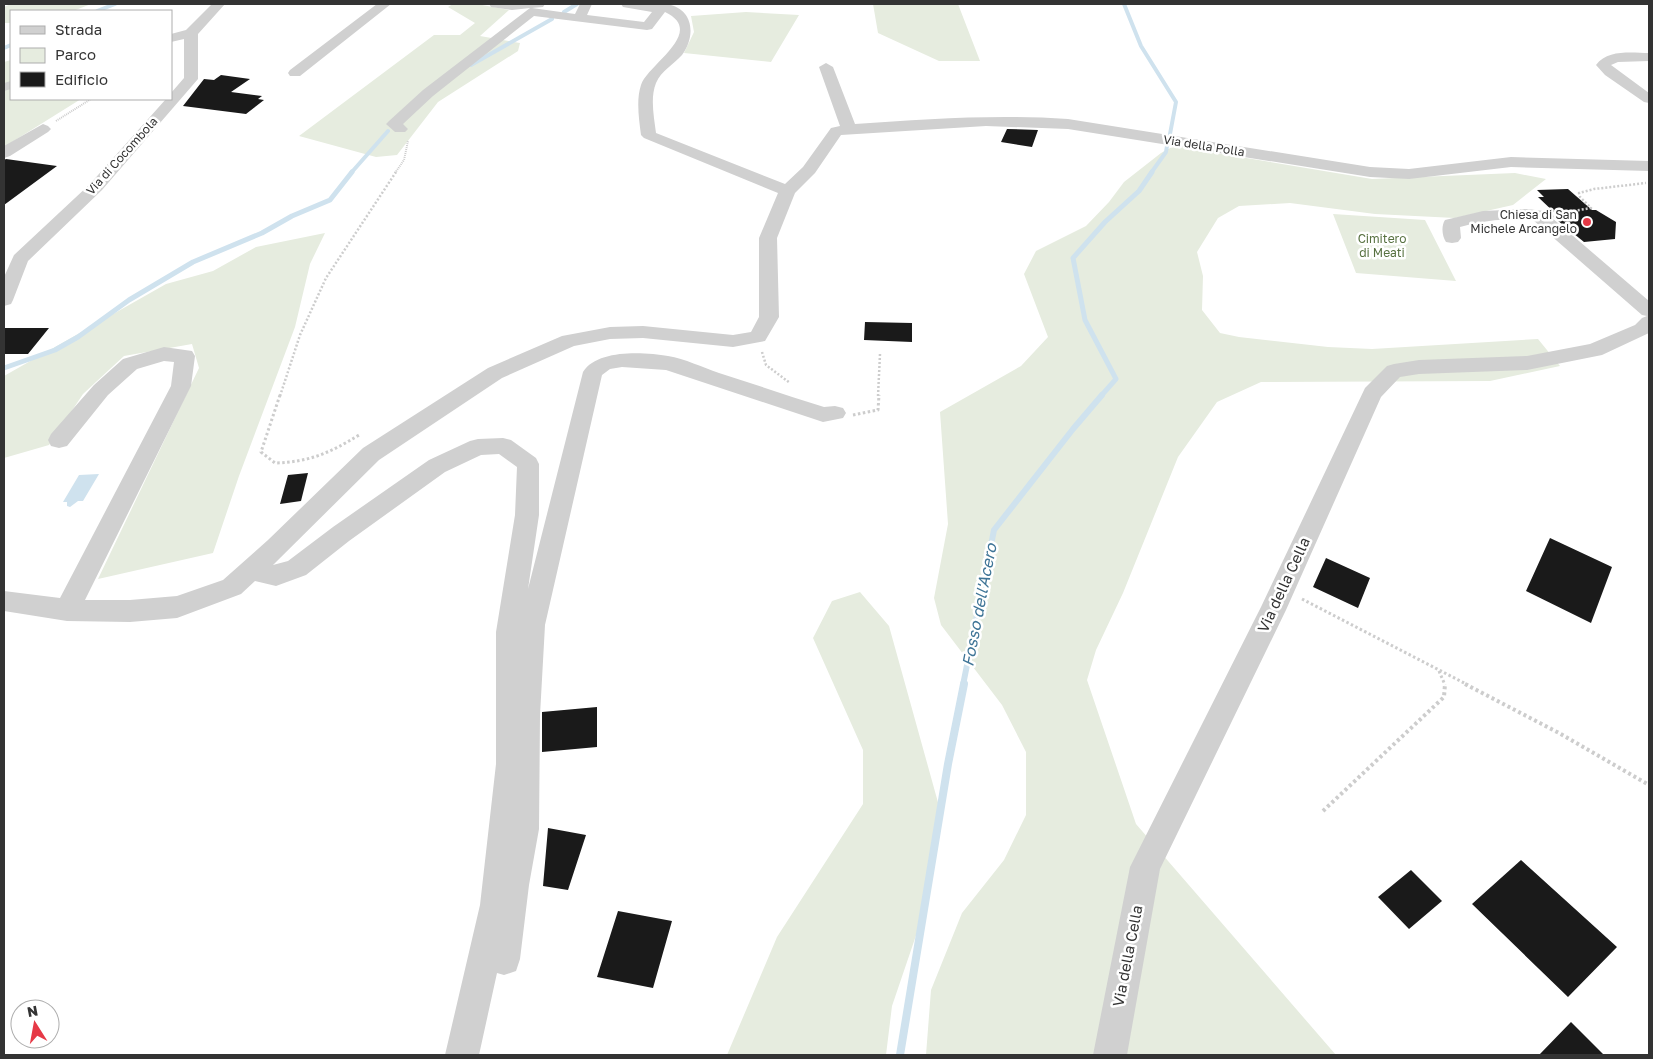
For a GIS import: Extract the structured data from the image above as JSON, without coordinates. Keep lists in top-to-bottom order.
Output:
{
  "streets": {
    "street": ["Via della Polla", "Via di Cocombola", "Via della Cella"]
  },
  "water": ["Fosso dell'Acero"],
  "parks": ["Cimitero di Meati"],
  "places": ["Chiesa di San Michele Arcangelo"],
  "legend": ["Strada", "Parco", "Edificio"],
  "north": "top"
}
